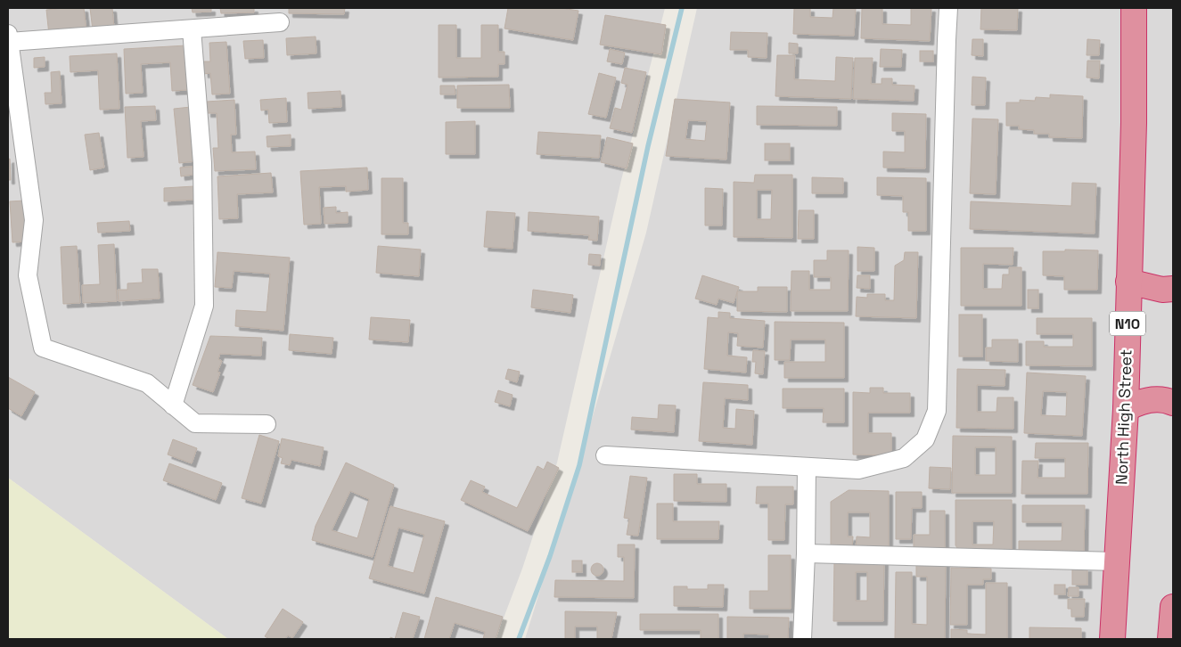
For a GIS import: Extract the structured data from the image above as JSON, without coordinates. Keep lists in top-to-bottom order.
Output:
{
  "streets": {
    "highway": ["N10", "North High Street"]
  }
}
